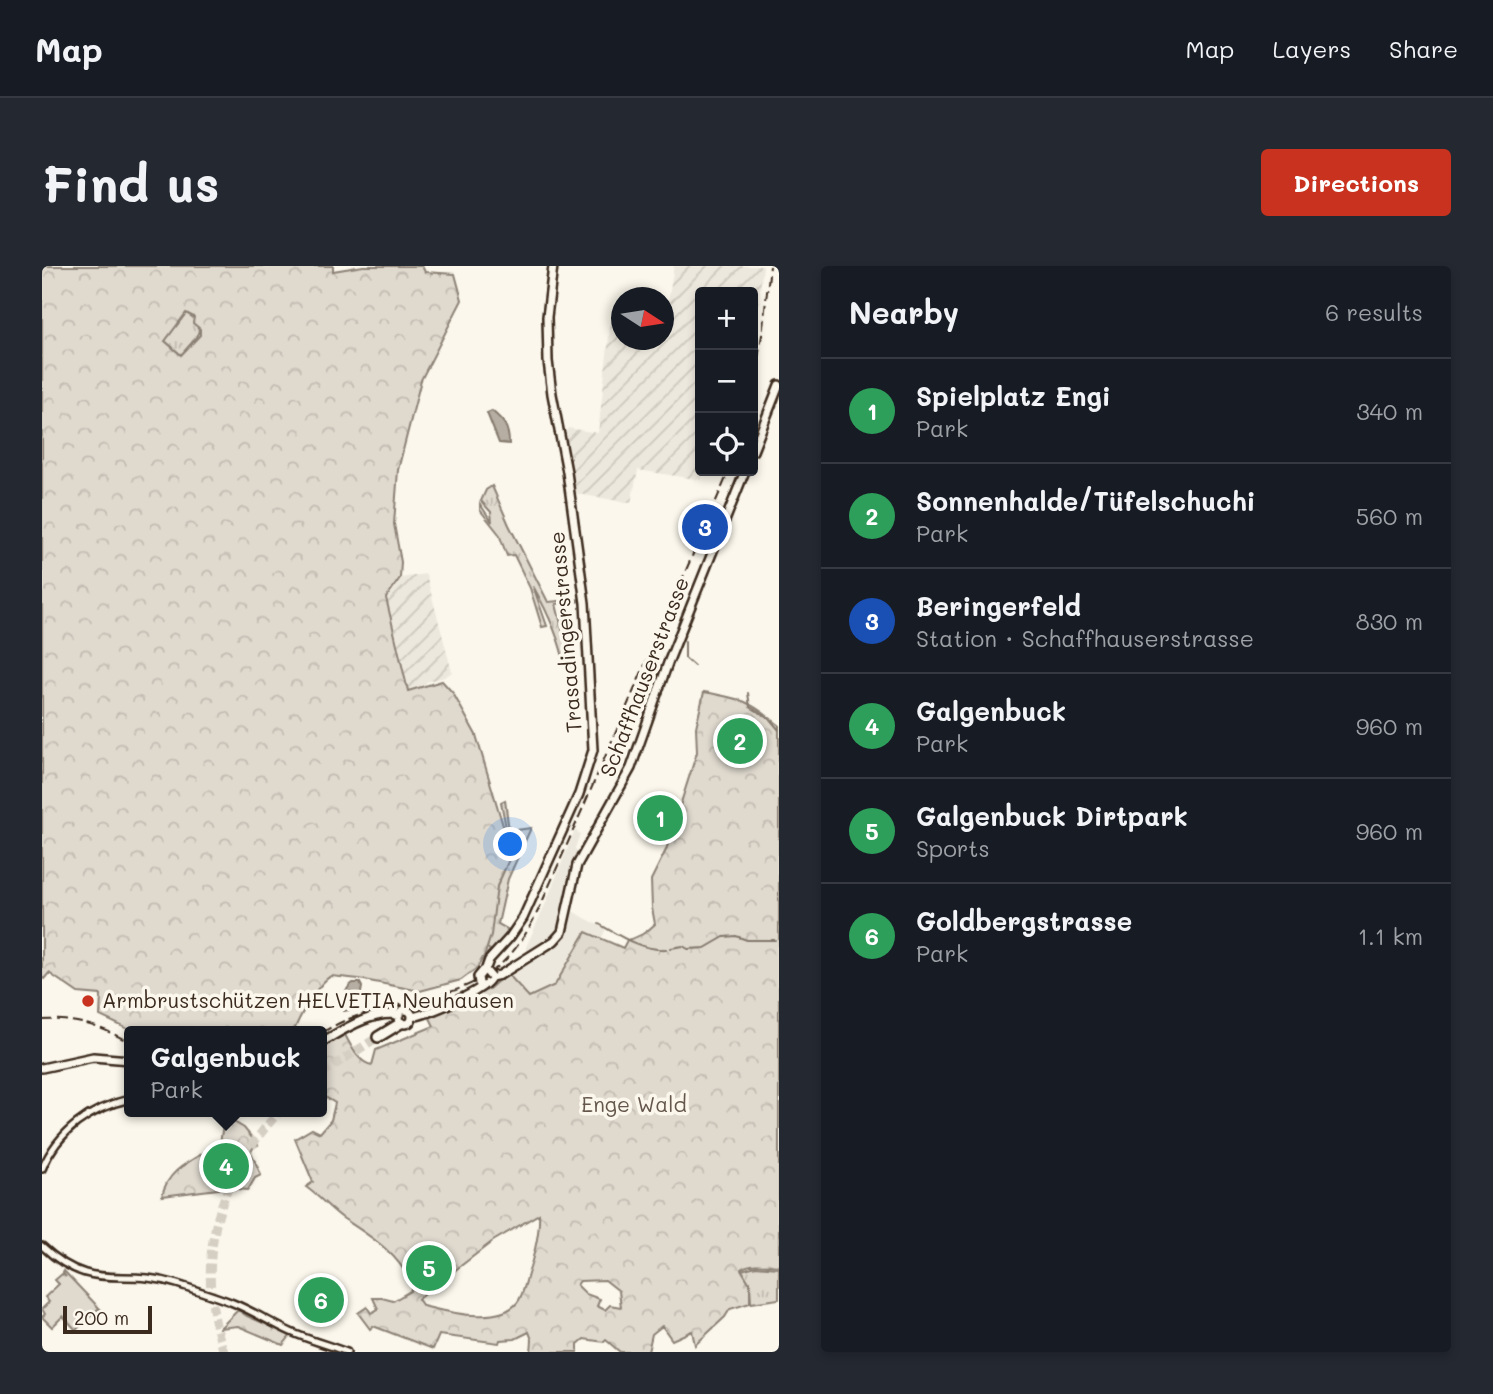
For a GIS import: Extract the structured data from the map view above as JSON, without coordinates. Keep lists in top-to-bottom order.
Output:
{
  "streets": {
    "main road": ["Trasadingerstrasse", "Schaffhauserstrasse"]
  },
  "crossings": [
    ["Trasadingerstrasse", "Schaffhauserstrasse"]
  ],
  "parks": ["Enge Wald"],
  "places": ["Armbrustschützen HELVETIA Neuhausen"],
  "scale_bar": "200 m",
  "north": "right",
  "page": {
    "header": "Map",
    "nav": ["Map", "Layers", "Share"],
    "buttons": "Directions",
    "title": "Find us",
    "heading": ["Nearby", "6 results"],
    "map_buttons": ["+", "−"],
    "list": [
      {
        "mark": "1",
        "name": "Spielplatz Engi",
        "note": "Park",
        "value": "340 m"
      },
      {
        "mark": "2",
        "name": "Sonnenhalde/Tüfelschuchi",
        "note": "Park",
        "value": "560 m"
      },
      {
        "mark": "3",
        "name": "Beringerfeld",
        "note": "Station · Schaffhauserstrasse",
        "value": "830 m"
      },
      {
        "mark": "4",
        "name": "Galgenbuck",
        "note": "Park",
        "value": "960 m"
      },
      {
        "mark": "5",
        "name": "Galgenbuck Dirtpark",
        "note": "Sports",
        "value": "960 m"
      },
      {
        "mark": "6",
        "name": "Goldbergstrasse",
        "note": "Park",
        "value": "1.1 km"
      }
    ],
    "pins": [
      "3",
      "2",
      "1",
      "4",
      "5",
      "6"
    ],
    "popup": ["Galgenbuck", "Park"],
    "scale": "200 m"
  }
}
